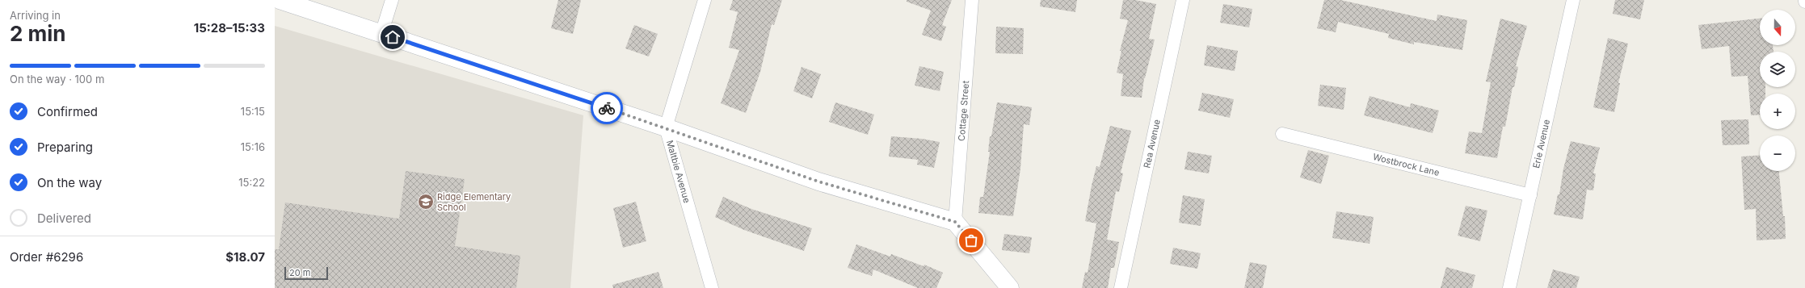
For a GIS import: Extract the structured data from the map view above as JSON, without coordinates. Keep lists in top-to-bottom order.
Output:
{
  "streets": {
    "street": [
      "Cottage Street",
      "Rea Avenue",
      "Erie Avenue",
      "Wostbrock Lane",
      "Maltbie Avenue"
    ]
  },
  "crossings": [
    ["Erie Avenue", "Wostbrock Lane"]
  ],
  "places": {
    "school or university": ["Ridge Elementary School"]
  },
  "scale_bar": "20 m",
  "north": "bottom",
  "page": {
    "heading": ["2 min", "Arriving in", "15:28–15:33"],
    "panel": ["Order #6296", "$18.07"],
    "map_buttons": ["+", "−"],
    "bar": "On the way · 100 m",
    "list": [
      ["Confirmed", "15:15"],
      ["Preparing", "15:16"],
      ["On the way", "15:22"],
      "Delivered"
    ],
    "scale": "20 m"
  }
}
